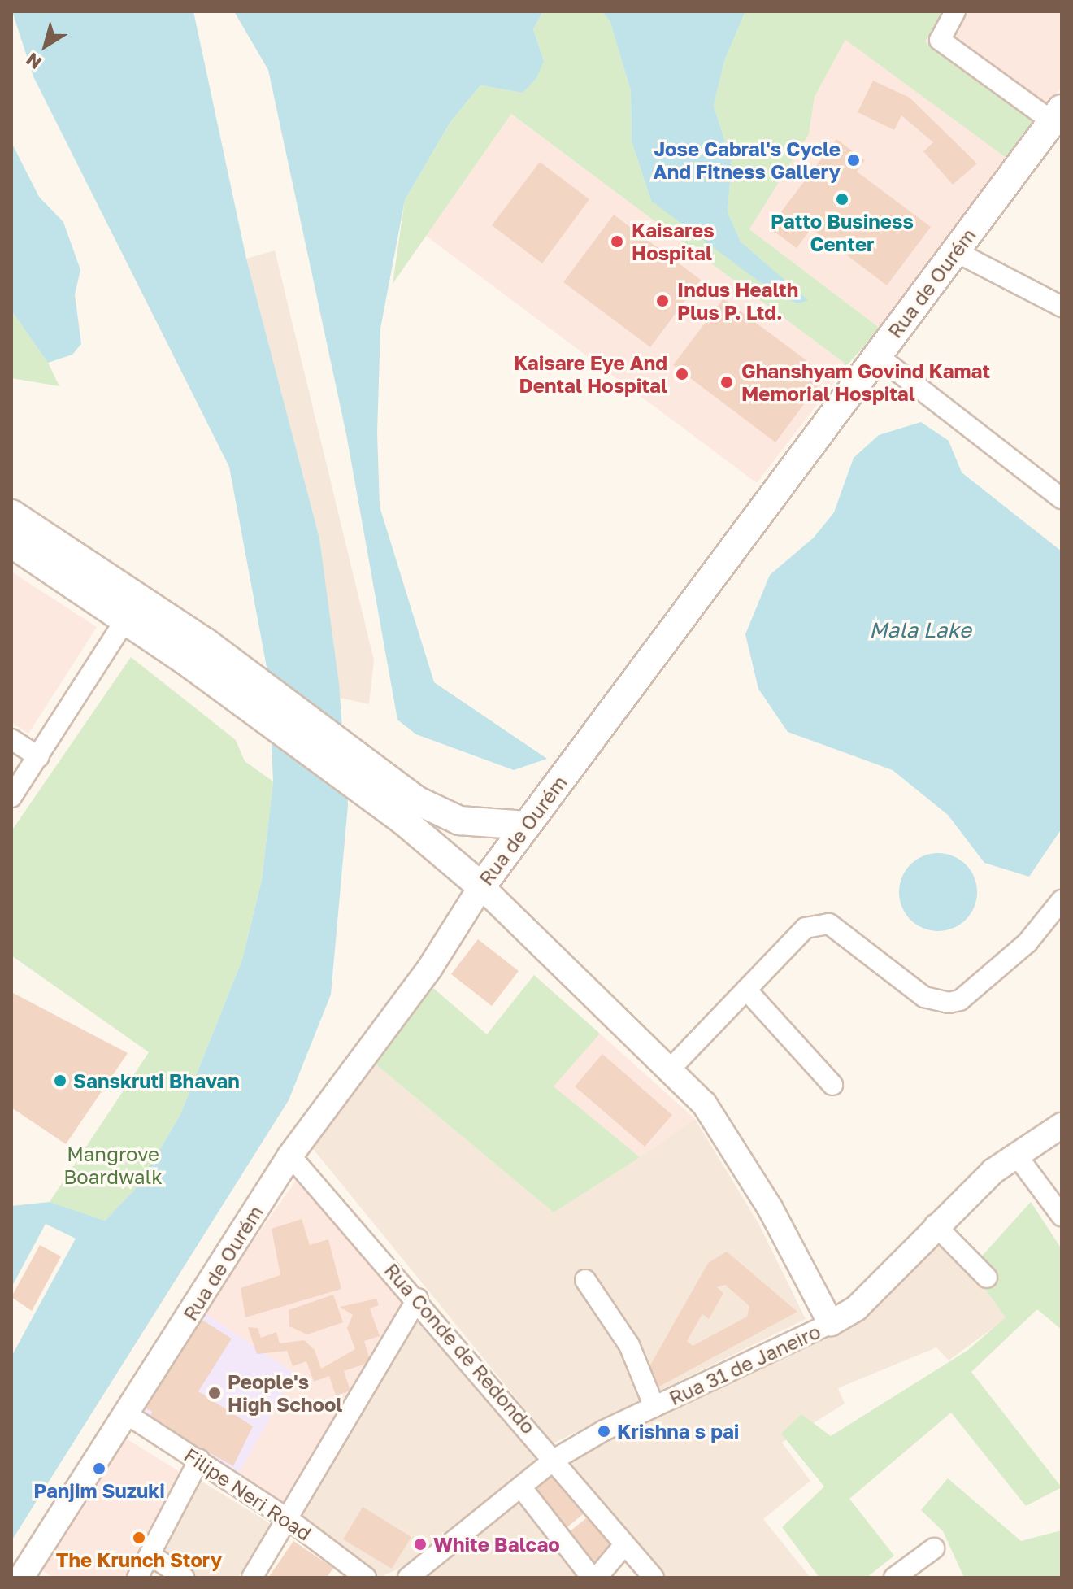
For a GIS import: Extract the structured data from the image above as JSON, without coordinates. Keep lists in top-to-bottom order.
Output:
{
  "streets": {
    "main road": ["Rua de Ourém"],
    "street": ["Rua Conde de Redondo", "Rua 31 de Janeiro", "Filipe Neri Road"]
  },
  "crossings": [
    ["Rua de Ourém", "Rua Conde de Redondo"],
    ["Rua de Ourém", "Filipe Neri Road"],
    ["Rua Conde de Redondo", "Rua 31 de Janeiro"]
  ],
  "water": ["Mala Lake"],
  "parks": ["Mangrove Boardwalk"],
  "places": [
    "Jose Cabral's Cycle And Fitness Gallery",
    "Patto Business Center",
    "Kaisares Hospital",
    "Indus Health Plus P. Ltd.",
    "Kaisare Eye And Dental Hospital",
    "Ghanshyam Govind Kamat Memorial Hospital",
    "Sanskruti Bhavan",
    "People's High School",
    "Krishna s pai",
    "Panjim Suzuki",
    "The Krunch Story",
    "White Balcao"
  ],
  "north": "bottom left"
}
